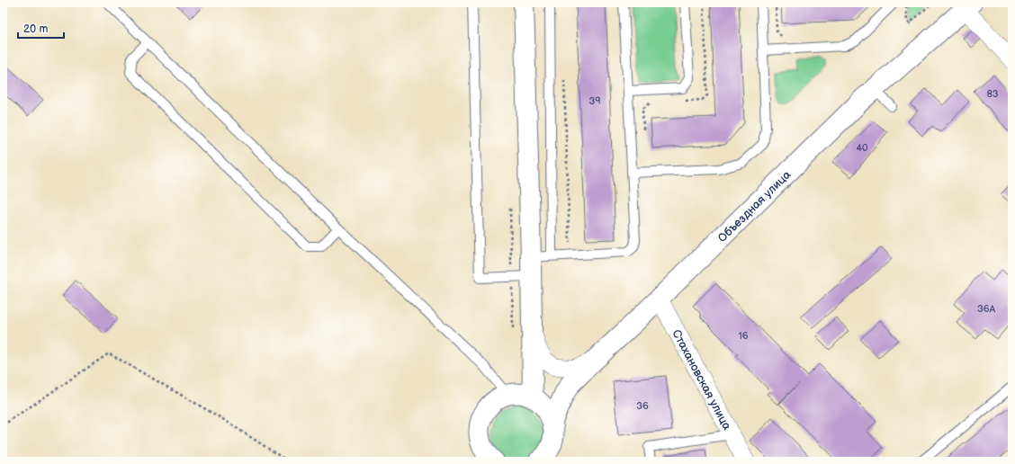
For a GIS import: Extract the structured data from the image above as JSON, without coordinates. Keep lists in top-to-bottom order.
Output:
{
  "streets": {
    "main road": ["Объездная улица"],
    "street": ["Стахановская улица"]
  },
  "crossings": [
    ["Объездная улица", "Стахановская улица"]
  ],
  "house_numbers": [
    "83",
    "39",
    "40",
    "36А",
    "16",
    "36"
  ],
  "scale_bar": "20 m"
}
